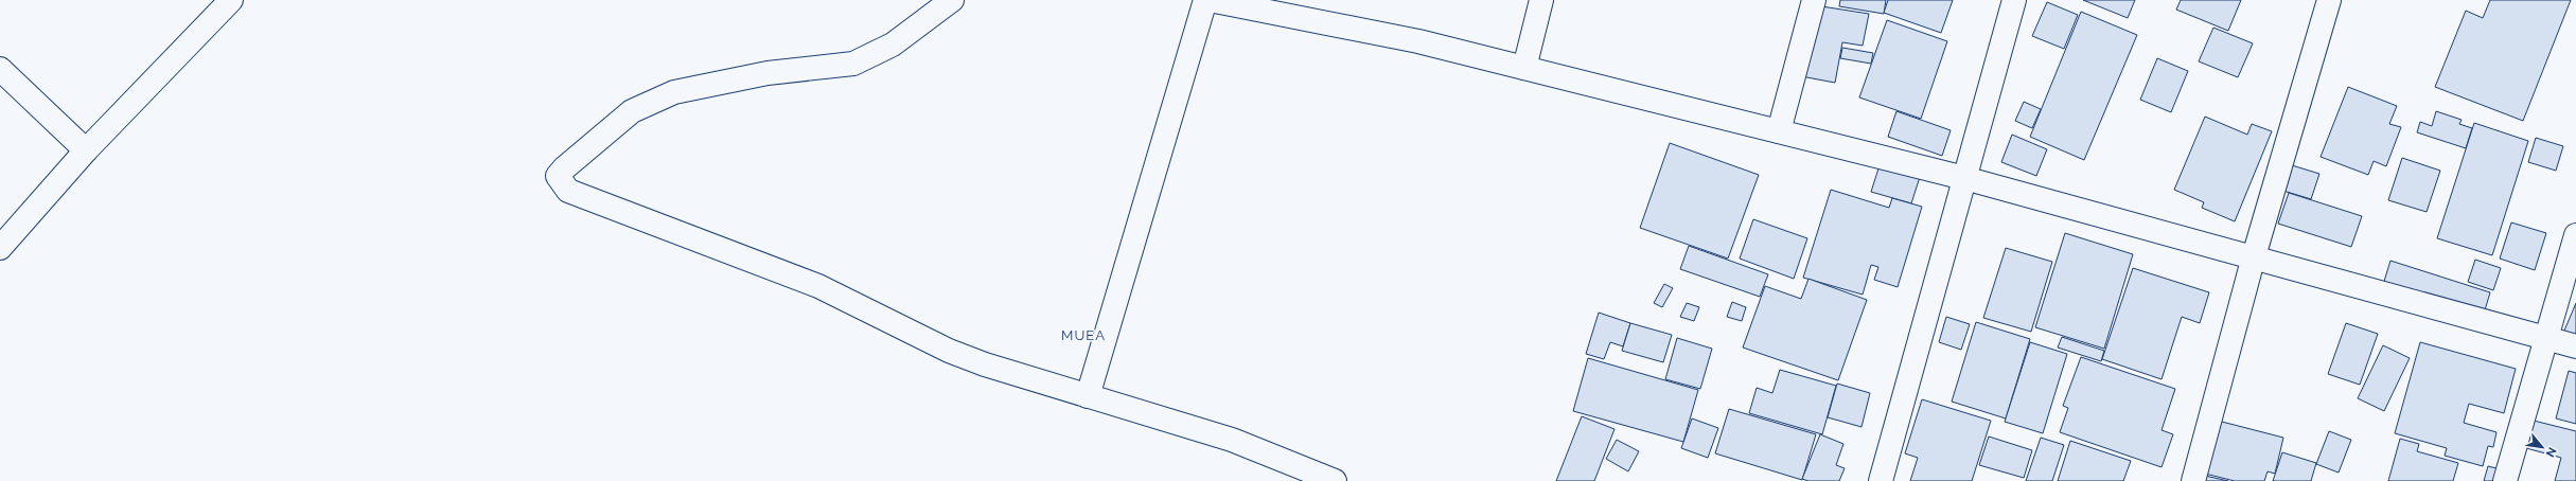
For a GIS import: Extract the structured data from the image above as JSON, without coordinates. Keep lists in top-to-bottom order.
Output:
{
  "districts": ["MUEA"],
  "north": "bottom right"
}
